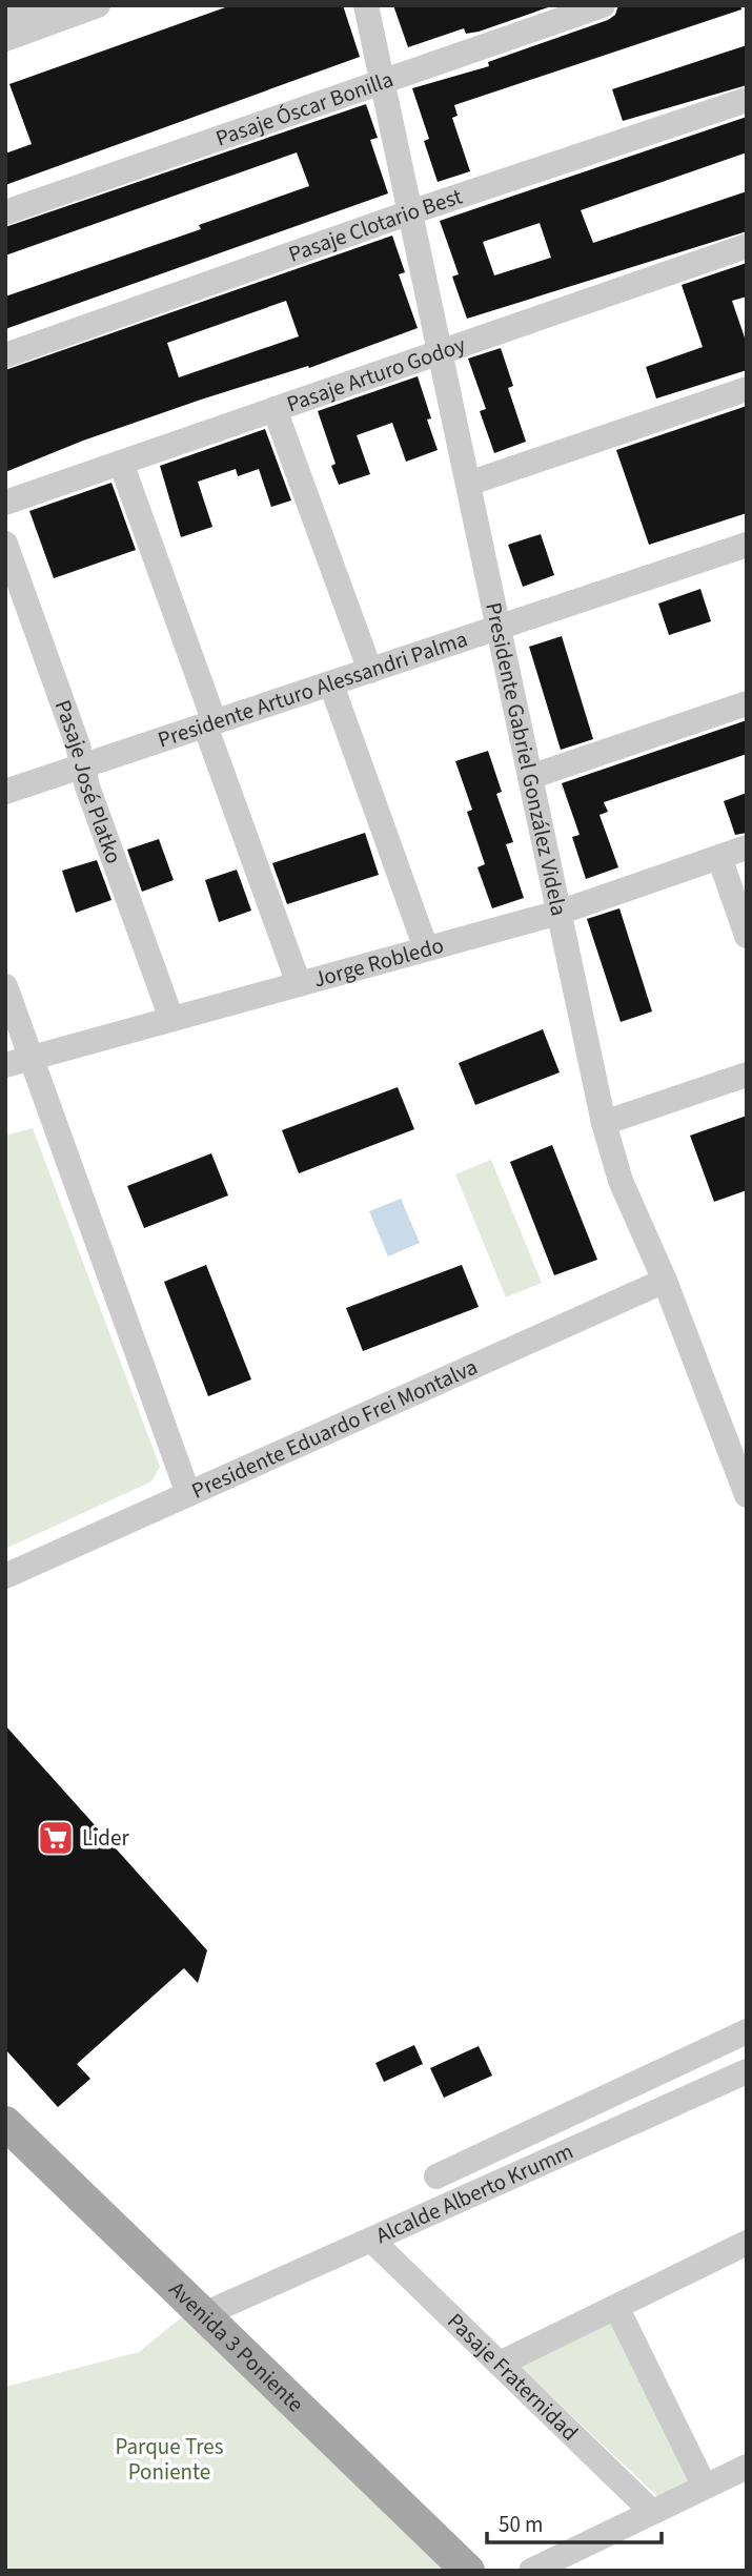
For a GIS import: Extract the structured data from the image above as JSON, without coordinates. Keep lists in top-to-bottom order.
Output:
{
  "streets": {
    "main road": ["Avenida 3 Poniente"],
    "street": [
      "Pasaje Óscar Bonilla",
      "Pasaje Clotario Best",
      "Pasaje Arturo Godoy",
      "Presidente Arturo Alessandri Palma",
      "Presidente Gabriel González Videla",
      "Pasaje José Platko",
      "Jorge Robledo",
      "Presidente Eduardo Frei Montalva",
      "Alcalde Alberto Krumm",
      "Pasaje Fraternidad"
    ]
  },
  "crossings": [
    ["Pasaje Óscar Bonilla", "Presidente Gabriel González Videla"],
    ["Pasaje Clotario Best", "Presidente Gabriel González Videla"],
    ["Pasaje Arturo Godoy", "Presidente Gabriel González Videla"],
    ["Presidente Arturo Alessandri Palma", "Presidente Gabriel González Videla"],
    ["Presidente Arturo Alessandri Palma", "Pasaje José Platko"],
    ["Presidente Gabriel González Videla", "Jorge Robledo"],
    ["Presidente Gabriel González Videla", "Presidente Eduardo Frei Montalva"],
    ["Pasaje José Platko", "Jorge Robledo"],
    ["Alcalde Alberto Krumm", "Avenida 3 Poniente"],
    ["Alcalde Alberto Krumm", "Pasaje Fraternidad"]
  ],
  "parks": ["Parque Tres Poniente"],
  "places": {
    "supermarket": ["Lider"]
  },
  "scale_bar": "50 m"
}
